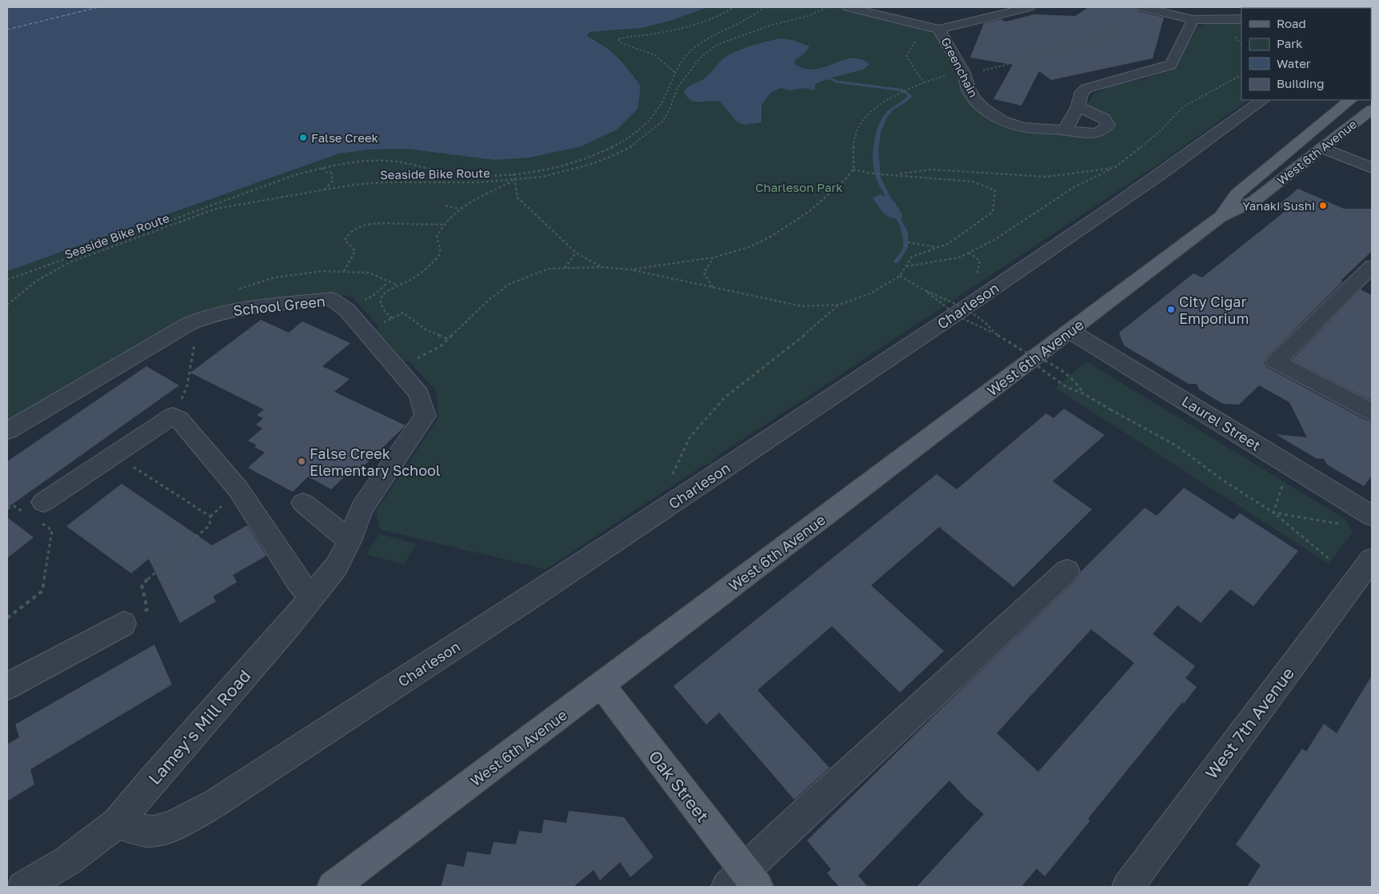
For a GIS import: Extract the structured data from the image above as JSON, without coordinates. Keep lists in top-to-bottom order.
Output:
{
  "streets": {
    "main road": ["West 6th Avenue", "Oak Street"],
    "street": [
      "Greenchain",
      "School Green",
      "Charleson",
      "Laurel Street",
      "West 7th Avenue",
      "Lamey's Mill Road"
    ],
    "path": ["Seaside Bike Route"]
  },
  "crossings": [
    ["West 6th Avenue", "Laurel Street"],
    ["West 6th Avenue", "Oak Street"],
    ["School Green", "Lamey's Mill Road"],
    ["Charleson", "Lamey's Mill Road"]
  ],
  "parks": ["Charleson Park"],
  "places": [
    "False Creek",
    "Yanaki Sushi",
    "City Cigar Emporium",
    "False Creek Elementary School"
  ],
  "legend": [
    "Road",
    "Park",
    "Water",
    "Building"
  ]
}
